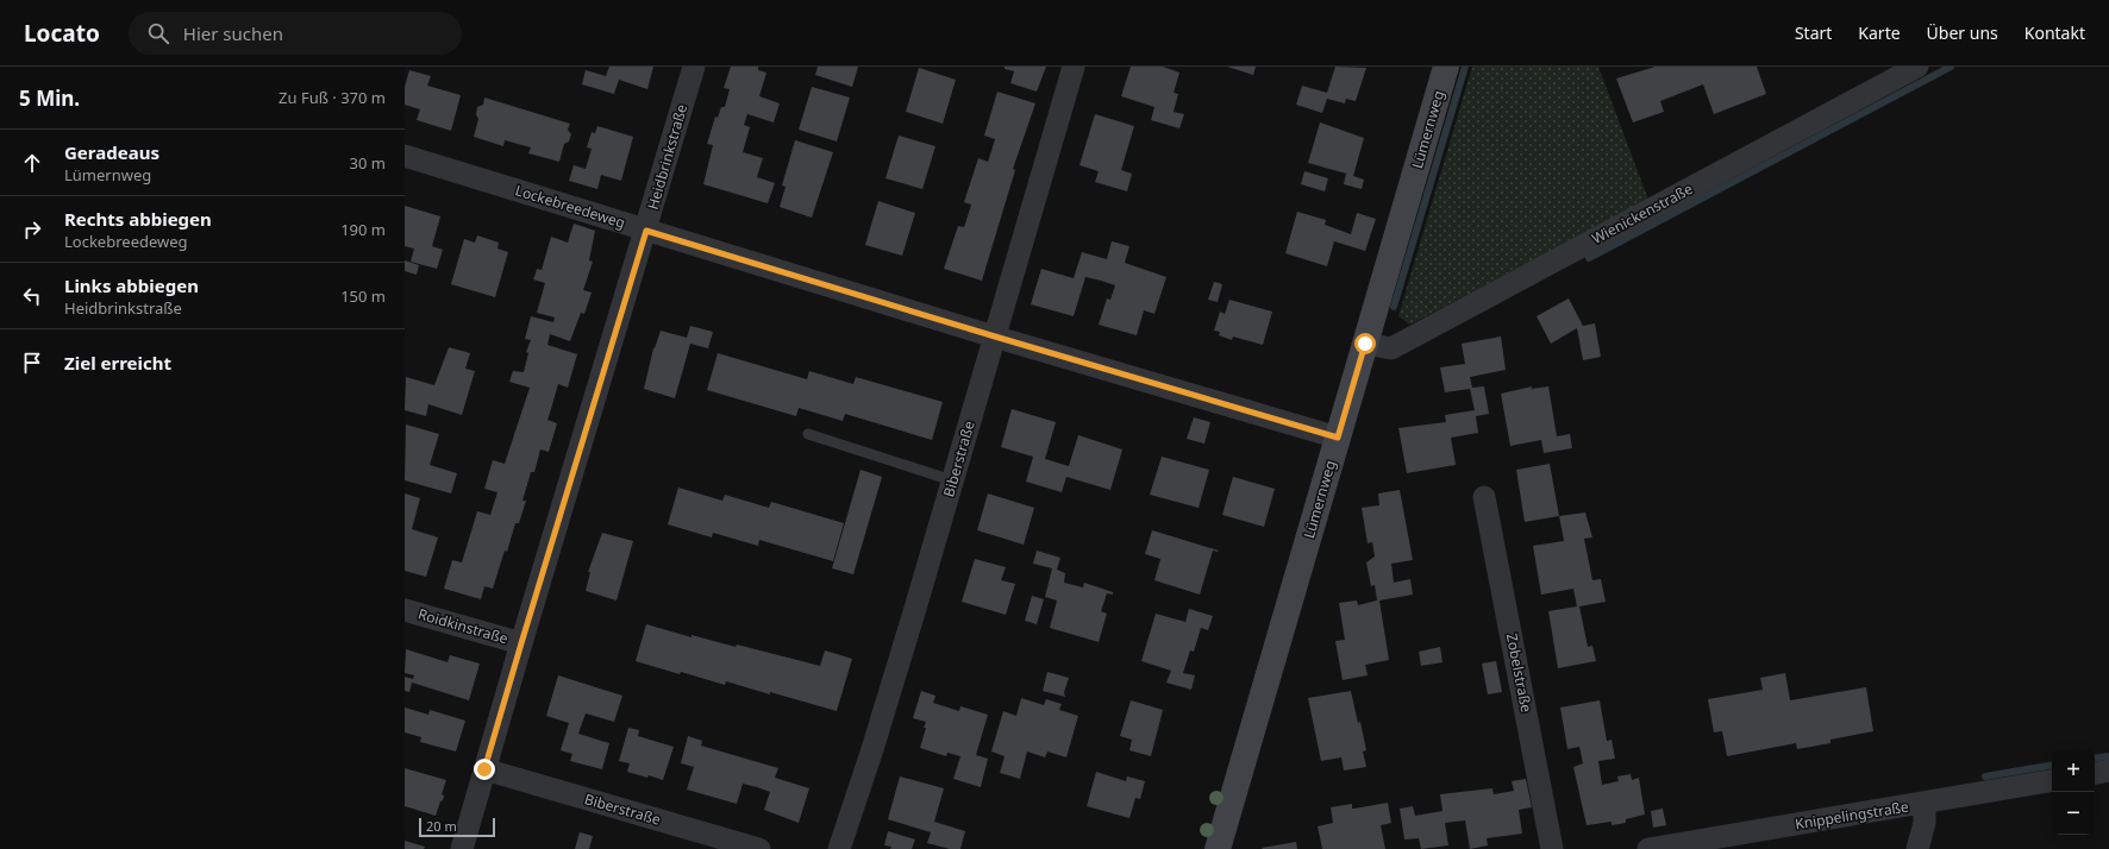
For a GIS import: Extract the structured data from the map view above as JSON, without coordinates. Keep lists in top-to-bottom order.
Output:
{
  "streets": {
    "street": [
      "Lümernweg",
      "Heidbrinkstraße",
      "Lockebreedeweg",
      "Wienickenstraße",
      "Biberstraße",
      "Roidkinstraße",
      "Zobelstraße",
      "Knippelingstraße"
    ]
  },
  "crossings": [
    ["Lümernweg", "Lockebreedeweg"],
    ["Lümernweg", "Wienickenstraße"],
    ["Heidbrinkstraße", "Lockebreedeweg"],
    ["Heidbrinkstraße", "Biberstraße"],
    ["Heidbrinkstraße", "Roidkinstraße"],
    ["Lockebreedeweg", "Biberstraße"]
  ],
  "scale_bar": "20 m",
  "page": {
    "header": "Locato",
    "search": "Hier suchen",
    "nav": [
      "Start",
      "Karte",
      "Über uns",
      "Kontakt"
    ],
    "heading": ["5 Min.", "Zu Fuß · 370 m"],
    "list": [
      ["Geradeaus", "Lümernweg", "30 m"],
      ["Rechts abbiegen", "Lockebreedeweg", "190 m"],
      ["Links abbiegen", "Heidbrinkstraße", "150 m"],
      "Ziel erreicht"
    ],
    "map_buttons": ["+", "−"],
    "scale": "20 m"
  }
}
